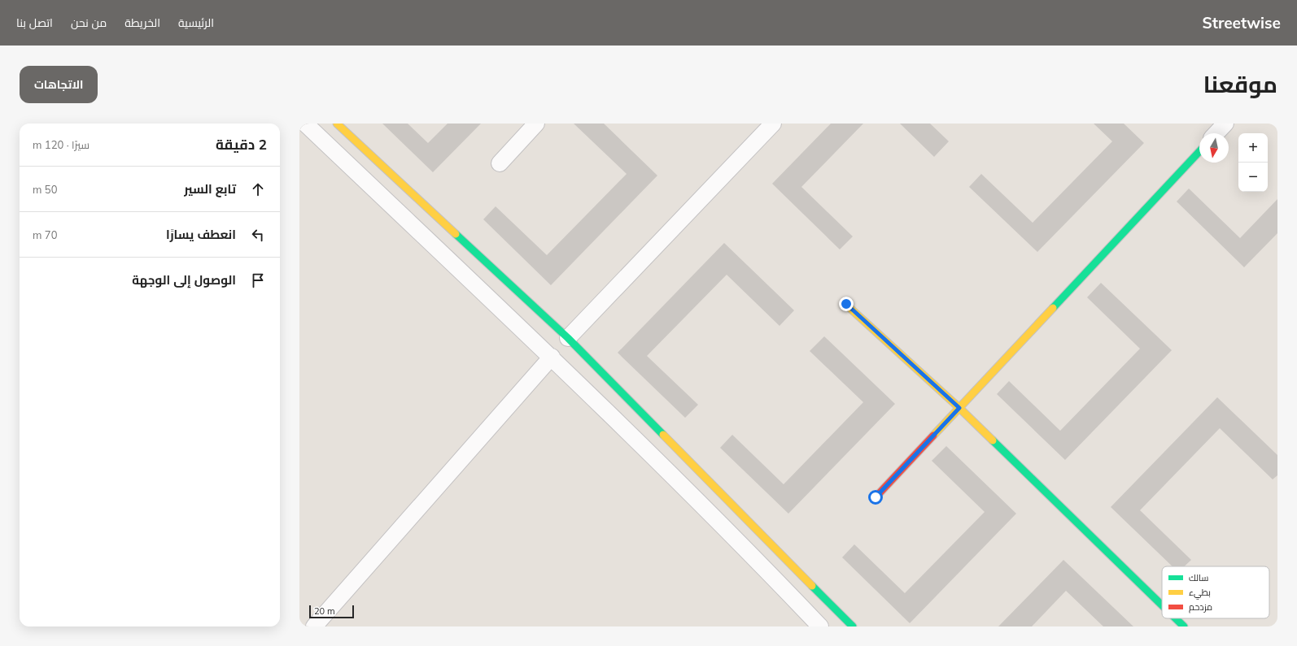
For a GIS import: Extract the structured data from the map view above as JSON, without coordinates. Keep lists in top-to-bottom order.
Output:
{
  "legend": ["سالك", "بطيء", "مزدحم"],
  "scale_bar": "20 m",
  "north": "bottom",
  "page": {
    "header": "Streetwise",
    "nav": [
      "الرئيسية",
      "الخريطة",
      "من نحن",
      "اتصل بنا"
    ],
    "title": "موقعنا",
    "buttons": "الاتجاهات",
    "heading": ["2 دقيقة", "سيرًا · 120 m"],
    "map_buttons": ["+", "−"],
    "list": [
      ["تابع السير", "50 m"],
      ["انعطف يسارًا", "70 m"],
      "الوصول إلى الوجهة"
    ],
    "scale": "20 m"
  }
}
